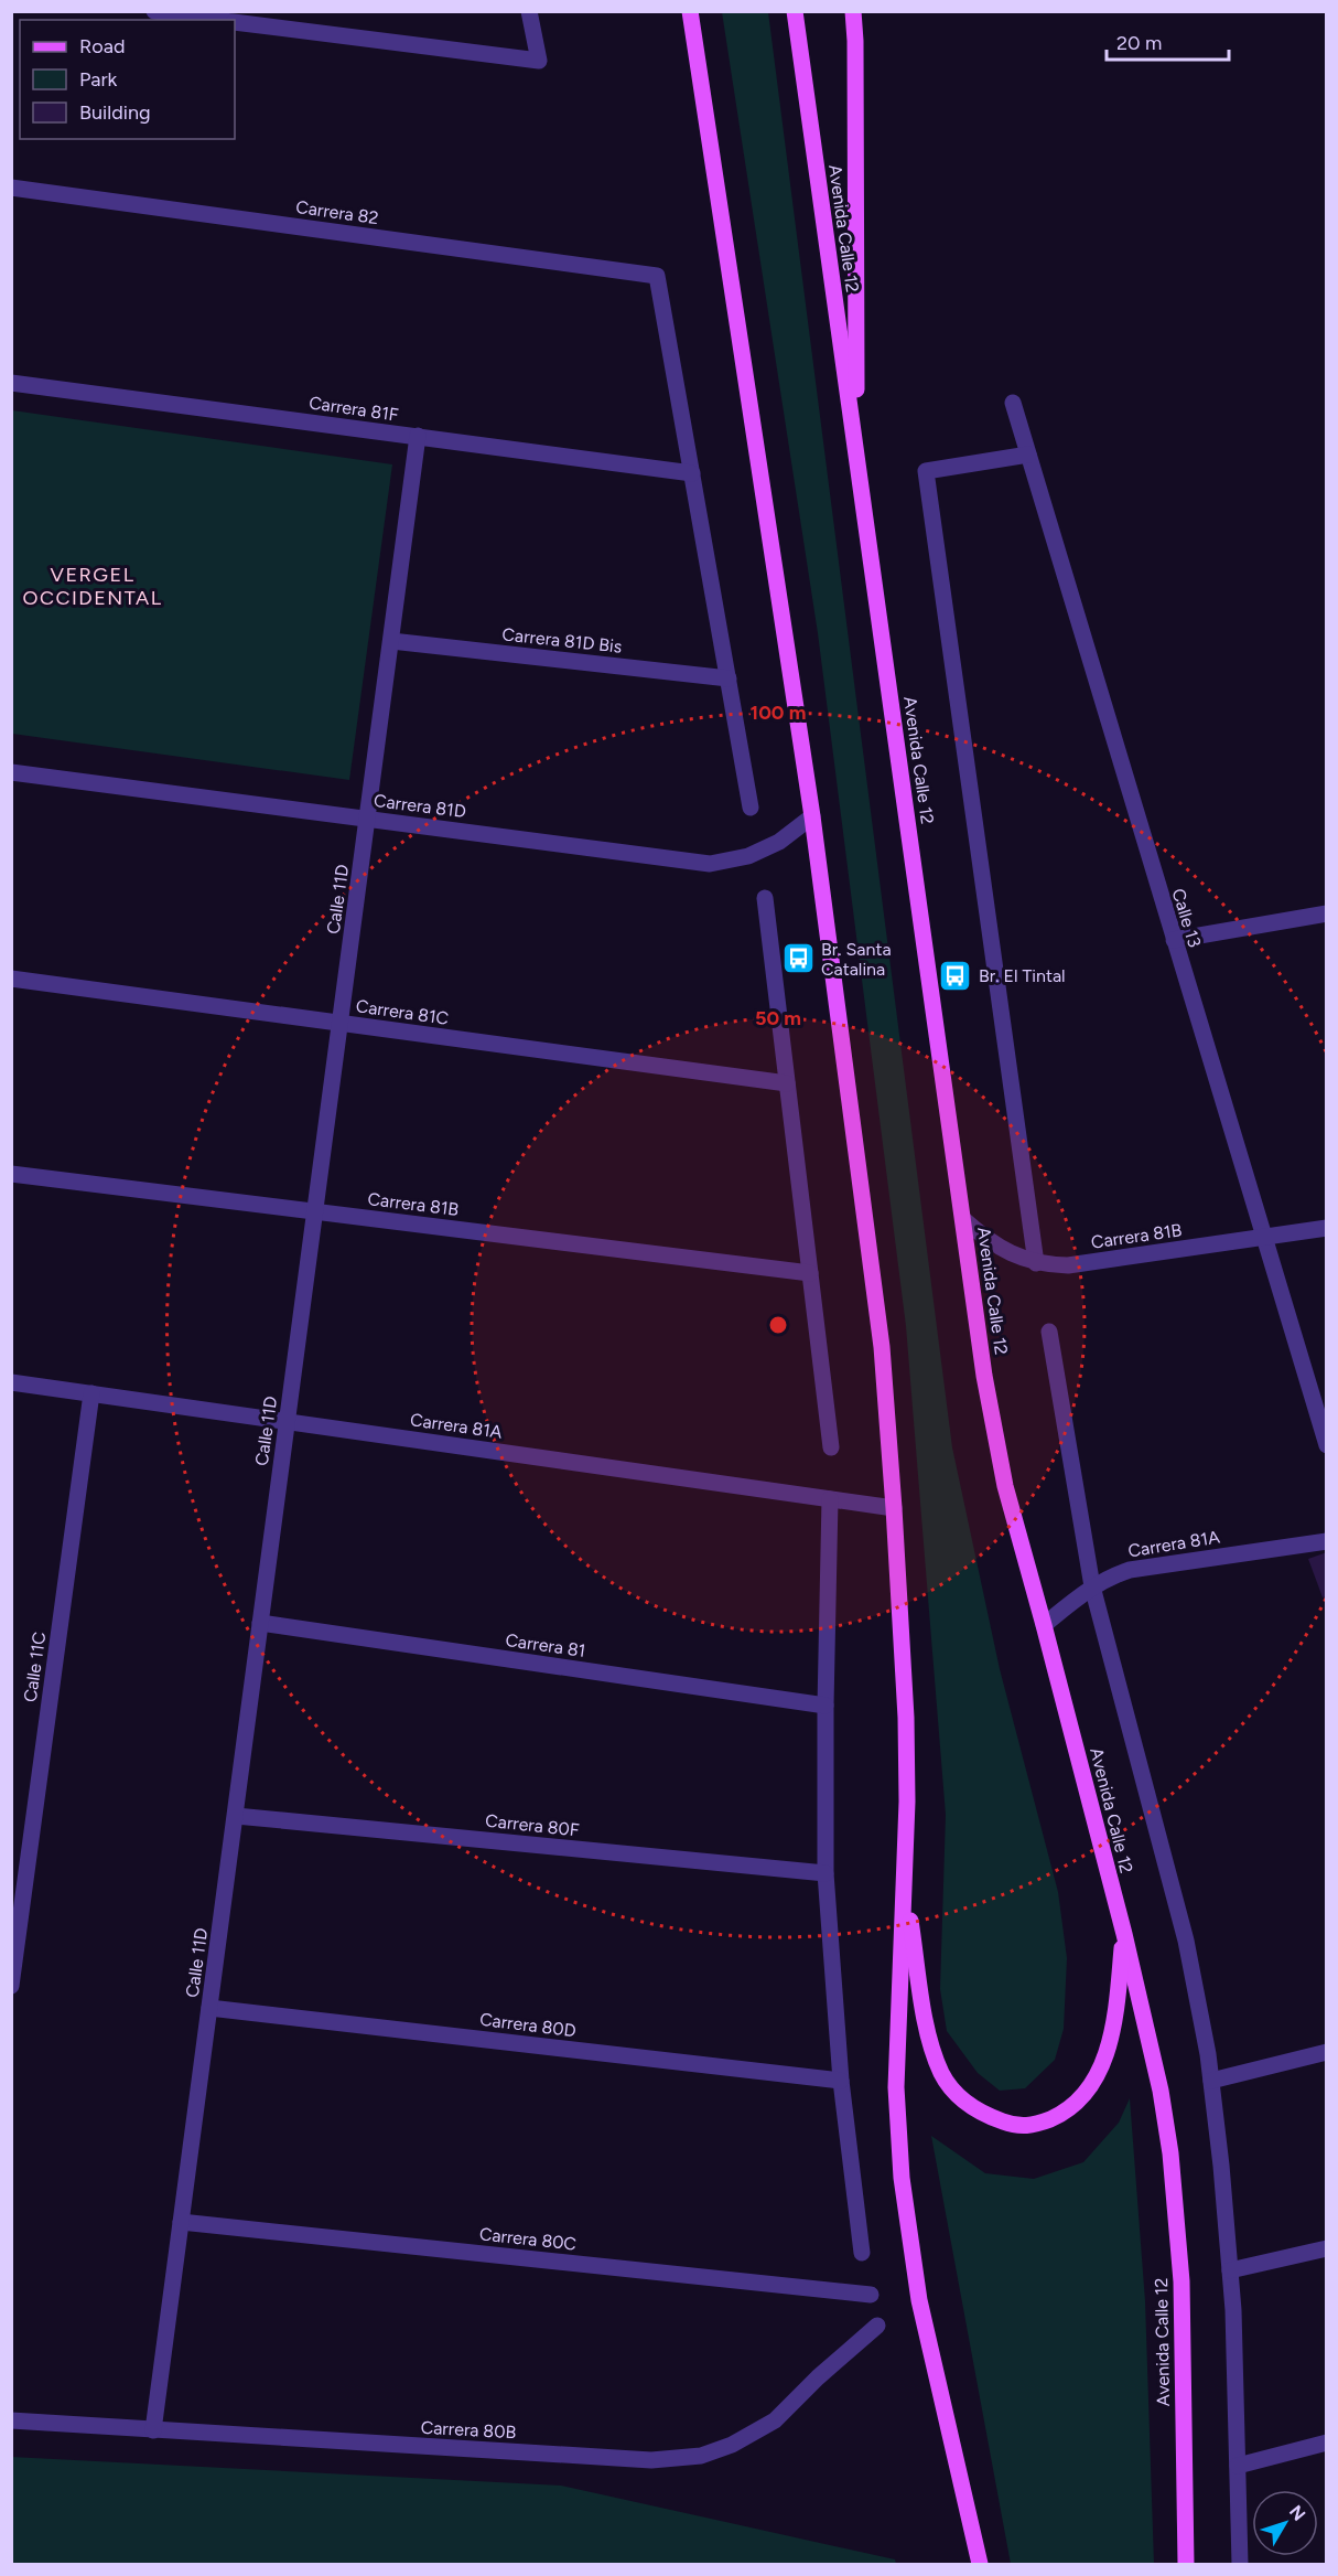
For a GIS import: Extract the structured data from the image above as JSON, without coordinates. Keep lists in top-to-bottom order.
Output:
{
  "streets": {
    "main road": ["Avenida Calle 12"],
    "street": [
      "Carrera 82",
      "Carrera 81F",
      "Carrera 81D Bis",
      "Carrera 81D",
      "Calle 11D",
      "Calle 13",
      "Carrera 81C",
      "Carrera 81B",
      "Carrera 81A",
      "Carrera 81",
      "Calle 11C",
      "Carrera 80F",
      "Carrera 80D",
      "Carrera 80C",
      "Carrera 80B"
    ]
  },
  "crossings": [
    ["Carrera 82", "Carrera 81F"],
    ["Avenida Calle 12", "Carrera 81B"],
    ["Avenida Calle 12", "Carrera 81A"],
    ["Carrera 81F", "Calle 11D"],
    ["Carrera 81D Bis", "Calle 11D"],
    ["Carrera 81D", "Calle 11D"],
    ["Calle 11D", "Carrera 81C"],
    ["Calle 11D", "Carrera 81B"],
    ["Calle 11D", "Carrera 81A"],
    ["Calle 11D", "Carrera 81"],
    ["Calle 11D", "Carrera 80F"],
    ["Calle 11D", "Carrera 80D"],
    ["Calle 11D", "Carrera 80C"],
    ["Calle 11D", "Carrera 80B"],
    ["Calle 13", "Carrera 81B"],
    ["Carrera 81A", "Calle 11C"]
  ],
  "districts": ["VERGEL OCCIDENTAL"],
  "places": {
    "bus stop": ["Br. Santa Catalina", "Br. El Tintal"]
  },
  "legend": ["Road", "Park", "Building"],
  "scale_bar": "20 m",
  "north": "top right",
  "rings": ["100 m", "50 m"]
}
